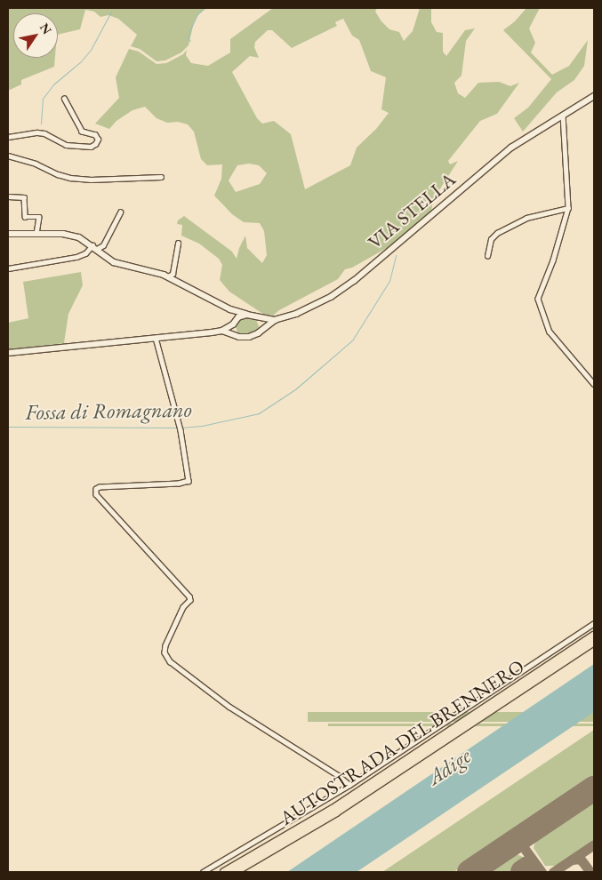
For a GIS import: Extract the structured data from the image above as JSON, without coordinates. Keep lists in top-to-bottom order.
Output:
{
  "streets": {
    "highway": ["AUTOSTRADA DEL BRENNERO"],
    "main road": ["VIA STELLA"]
  },
  "water": ["Fossa di Romagnano", "Adige"],
  "north": "top right"
}
